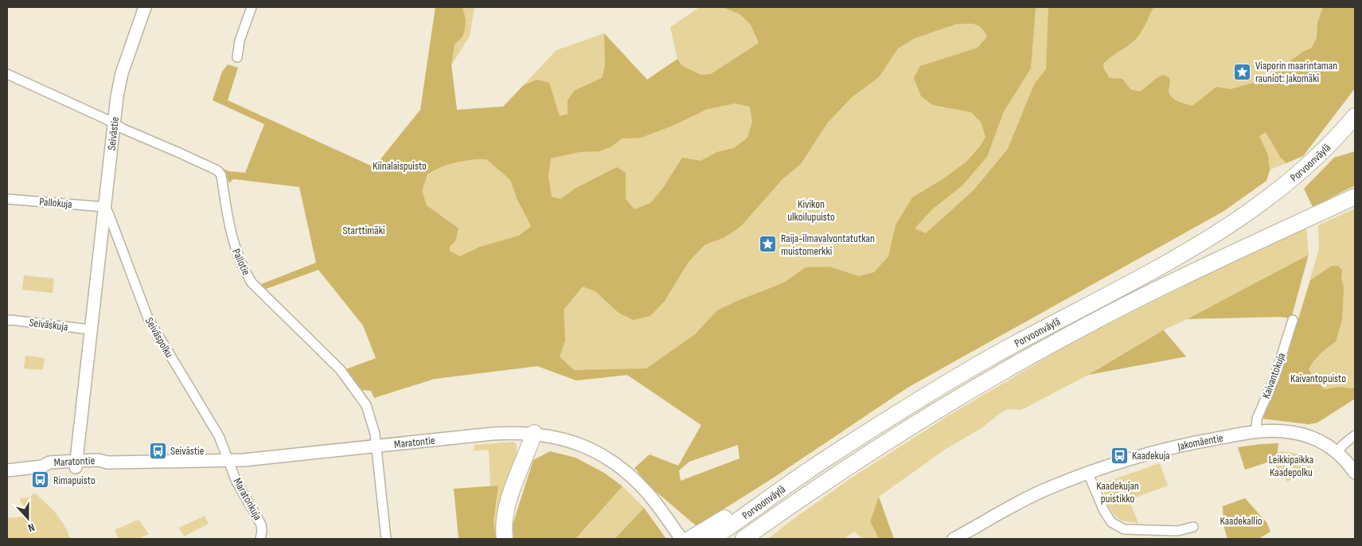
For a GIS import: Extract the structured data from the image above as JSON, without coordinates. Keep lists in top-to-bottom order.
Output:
{
  "streets": {
    "highway": ["Porvoonväylä"],
    "street": [
      "Seivästie",
      "Pallokuja",
      "Pallotie",
      "Seiväskuja",
      "Seiväspolku",
      "Kaivantokuja",
      "Maratontie",
      "Jakomäentie",
      "Maratonkuja"
    ]
  },
  "crossings": [
    ["Seivästie", "Pallokuja"],
    ["Seivästie", "Pallotie"],
    ["Seivästie", "Seiväskuja"],
    ["Seivästie", "Seiväspolku"],
    ["Seivästie", "Maratontie"],
    ["Pallokuja", "Seiväspolku"],
    ["Pallotie", "Maratontie"],
    ["Seiväspolku", "Maratontie"],
    ["Seiväspolku", "Maratonkuja"],
    ["Kaivantokuja", "Jakomäentie"],
    ["Maratontie", "Maratonkuja"]
  ],
  "parks": [
    "Kiinalaispuisto",
    "Kivikon ulkoilupuisto",
    "Starttimäki",
    "Kaivantopuisto",
    "Leikkipaikka Kaadepolku",
    "Kaadekujan puistikko",
    "Kaadekallio"
  ],
  "places": {
    "place": ["Viaporin maarintaman rauniot: Jakomäki", "Raija-ilmavalvontatutkan muistomerkki"],
    "bus stop": ["Seivästie", "Kaadekuja", "Rimapuisto"]
  },
  "north": "bottom"
}
